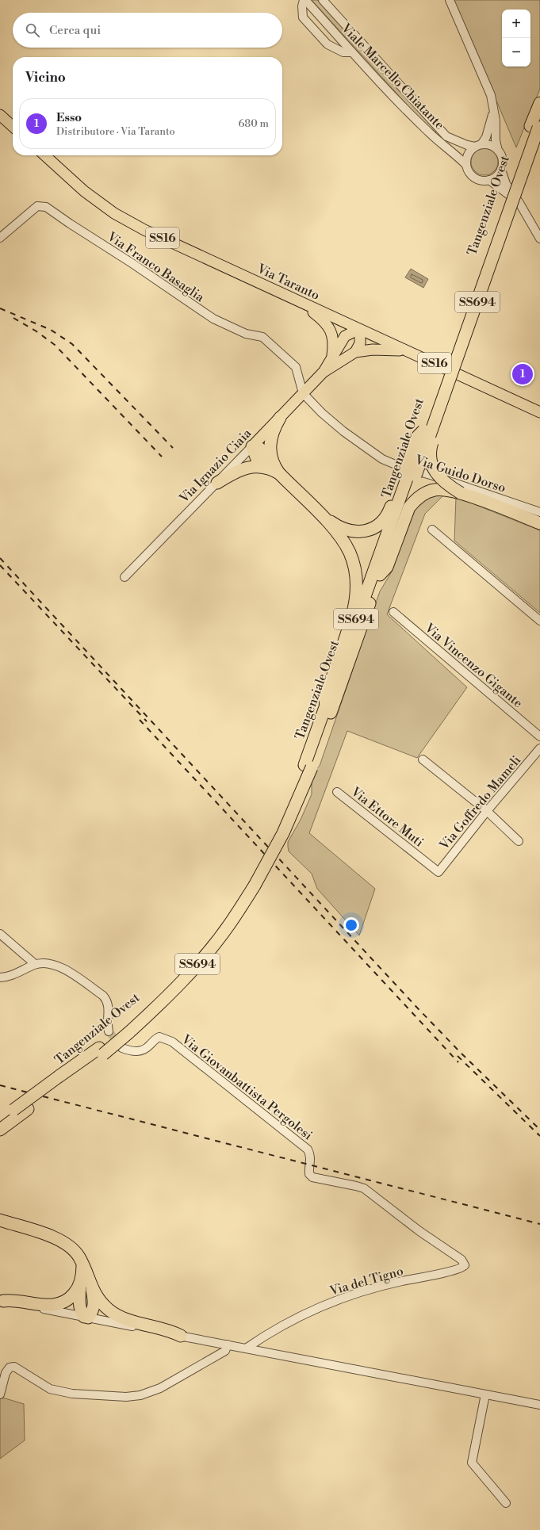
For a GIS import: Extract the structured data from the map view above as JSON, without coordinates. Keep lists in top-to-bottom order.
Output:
{
  "streets": {
    "highway": ["Tangenziale Ovest", "SS694"],
    "main road": ["SS16", "Via Taranto", "Via Ignazio Ciaia"],
    "street": [
      "Viale Marcello Chiatante",
      "Via Franco Basaglia",
      "Via Guido Dorso",
      "Via Vincenzo Gigante",
      "Via Goffredo Mameli",
      "Via Ettore Muti",
      "Via Giovanbattista Pergolesi",
      "Via del Tigno"
    ]
  },
  "crossings": [
    ["Via Franco Basaglia", "Via Ignazio Ciaia"],
    ["Via Franco Basaglia", "Via Guido Dorso"],
    ["Via Taranto", "Via Ignazio Ciaia"],
    ["Via Ignazio Ciaia", "Via Guido Dorso"],
    ["Via Goffredo Mameli", "Via Ettore Muti"],
    ["Via Giovanbattista Pergolesi", "Via del Tigno"]
  ],
  "page": {
    "map_buttons": ["+", "−"],
    "search": "Cerca qui",
    "heading": "Vicino",
    "list": [
      {
        "mark": "1",
        "name": "Esso",
        "note": "Distributore · Via Taranto",
        "value": "680 m"
      }
    ],
    "pins": "1"
  }
}
